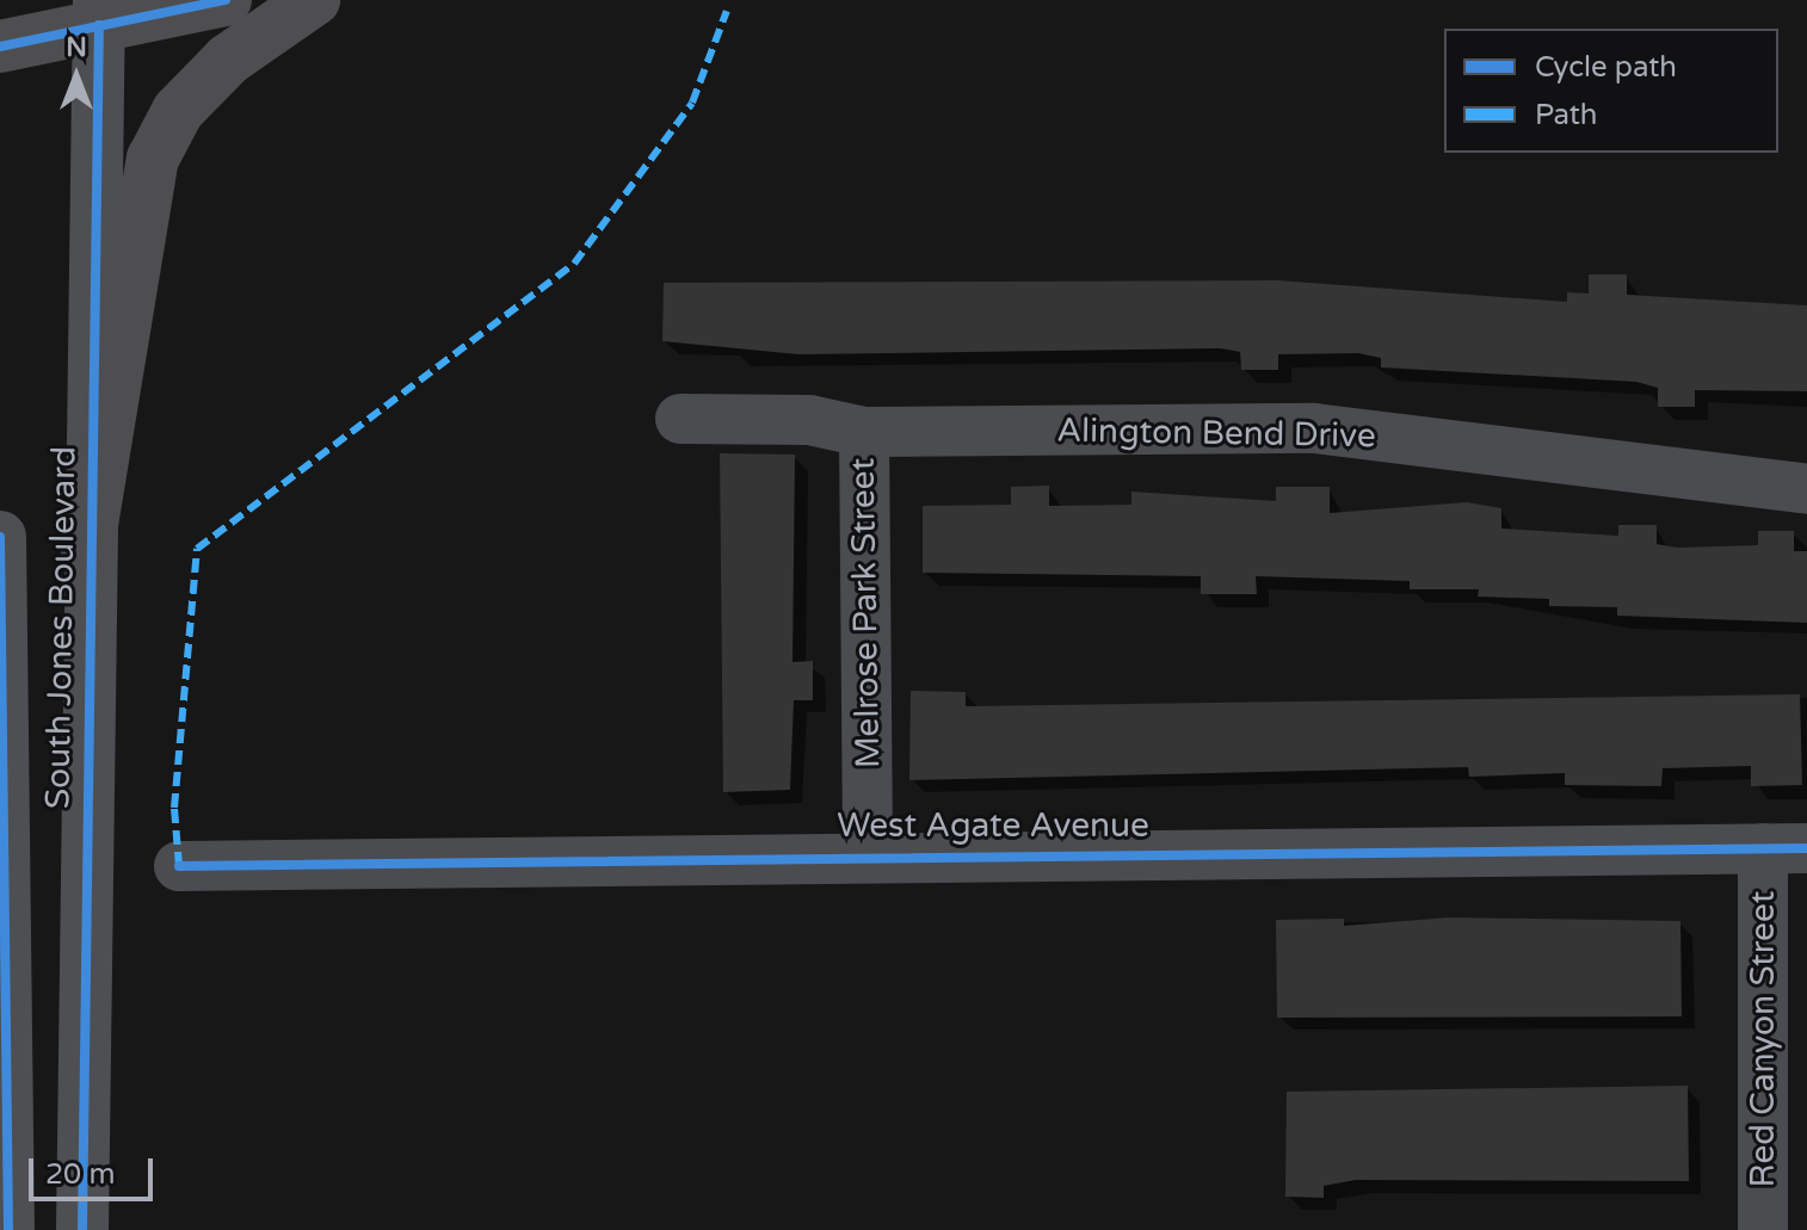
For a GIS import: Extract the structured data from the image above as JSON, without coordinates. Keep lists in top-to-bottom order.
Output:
{
  "streets": {
    "main road": ["South Jones Boulevard"],
    "street": [
      "Alington Bend Drive",
      "Melrose Park Street",
      "West Agate Avenue",
      "Red Canyon Street"
    ]
  },
  "crossings": [
    ["Alington Bend Drive", "Melrose Park Street"],
    ["Melrose Park Street", "West Agate Avenue"],
    ["West Agate Avenue", "Red Canyon Street"]
  ],
  "legend": ["Cycle path", "Path"],
  "scale_bar": "20 m",
  "north": "top"
}
